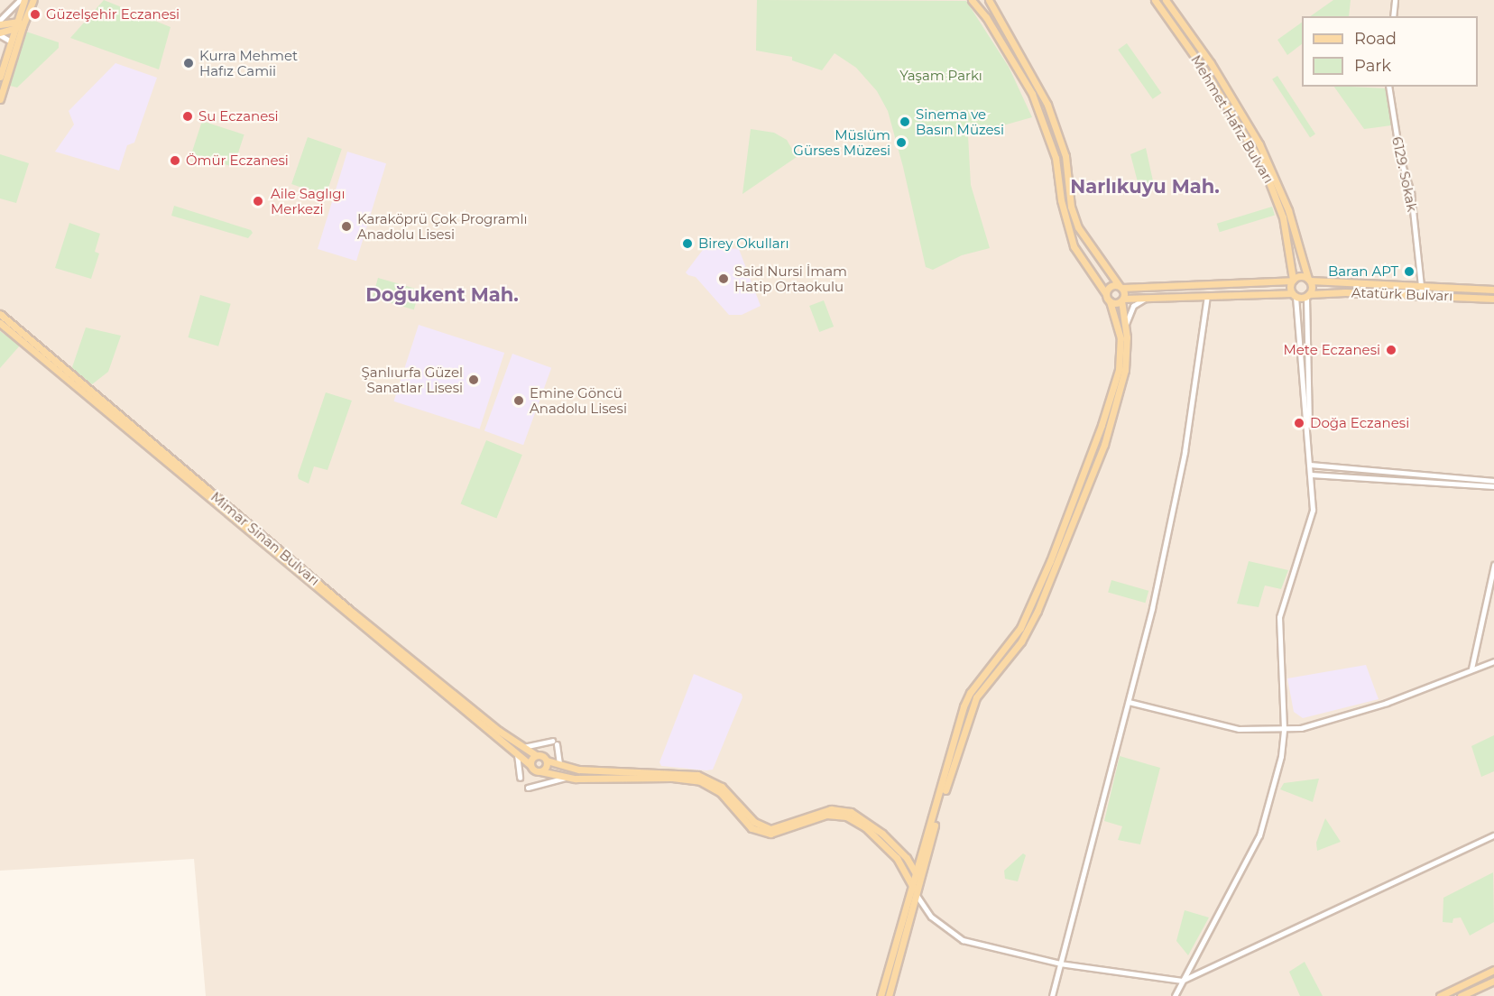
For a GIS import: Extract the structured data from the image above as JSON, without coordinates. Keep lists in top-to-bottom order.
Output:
{
  "streets": {
    "main road": ["Mehmet Hafız Bulvarı", "Atatürk Bulvarı", "Mimar Sinan Bulvarı"],
    "street": ["6129. Sokak"]
  },
  "crossings": [
    ["Mehmet Hafız Bulvarı", "Atatürk Bulvarı"],
    ["6129. Sokak", "Atatürk Bulvarı"]
  ],
  "districts": ["Narlıkuyu Mah.", "Doğukent Mah."],
  "parks": ["Yaşam Parkı"],
  "places": [
    "Güzelşehir Eczanesi",
    "Kurra Mehmet Hafız Camii",
    "Su Eczanesi",
    "Sinema ve Basın Müzesi",
    "Müslüm Gürses Müzesi",
    "Ömür Eczanesi",
    "Aile Saglıgı Merkezi",
    "Karaköprü Çok Programlı Anadolu Lisesi",
    "Birey Okulları",
    "Baran APT",
    "Said Nursi İmam Hatip Ortaokulu",
    "Mete Eczanesi",
    "Şanlıurfa Güzel Sanatlar Lisesi",
    "Emine Göncü Anadolu Lisesi",
    "Doğa Eczanesi"
  ],
  "legend": ["Road", "Park"]
}
